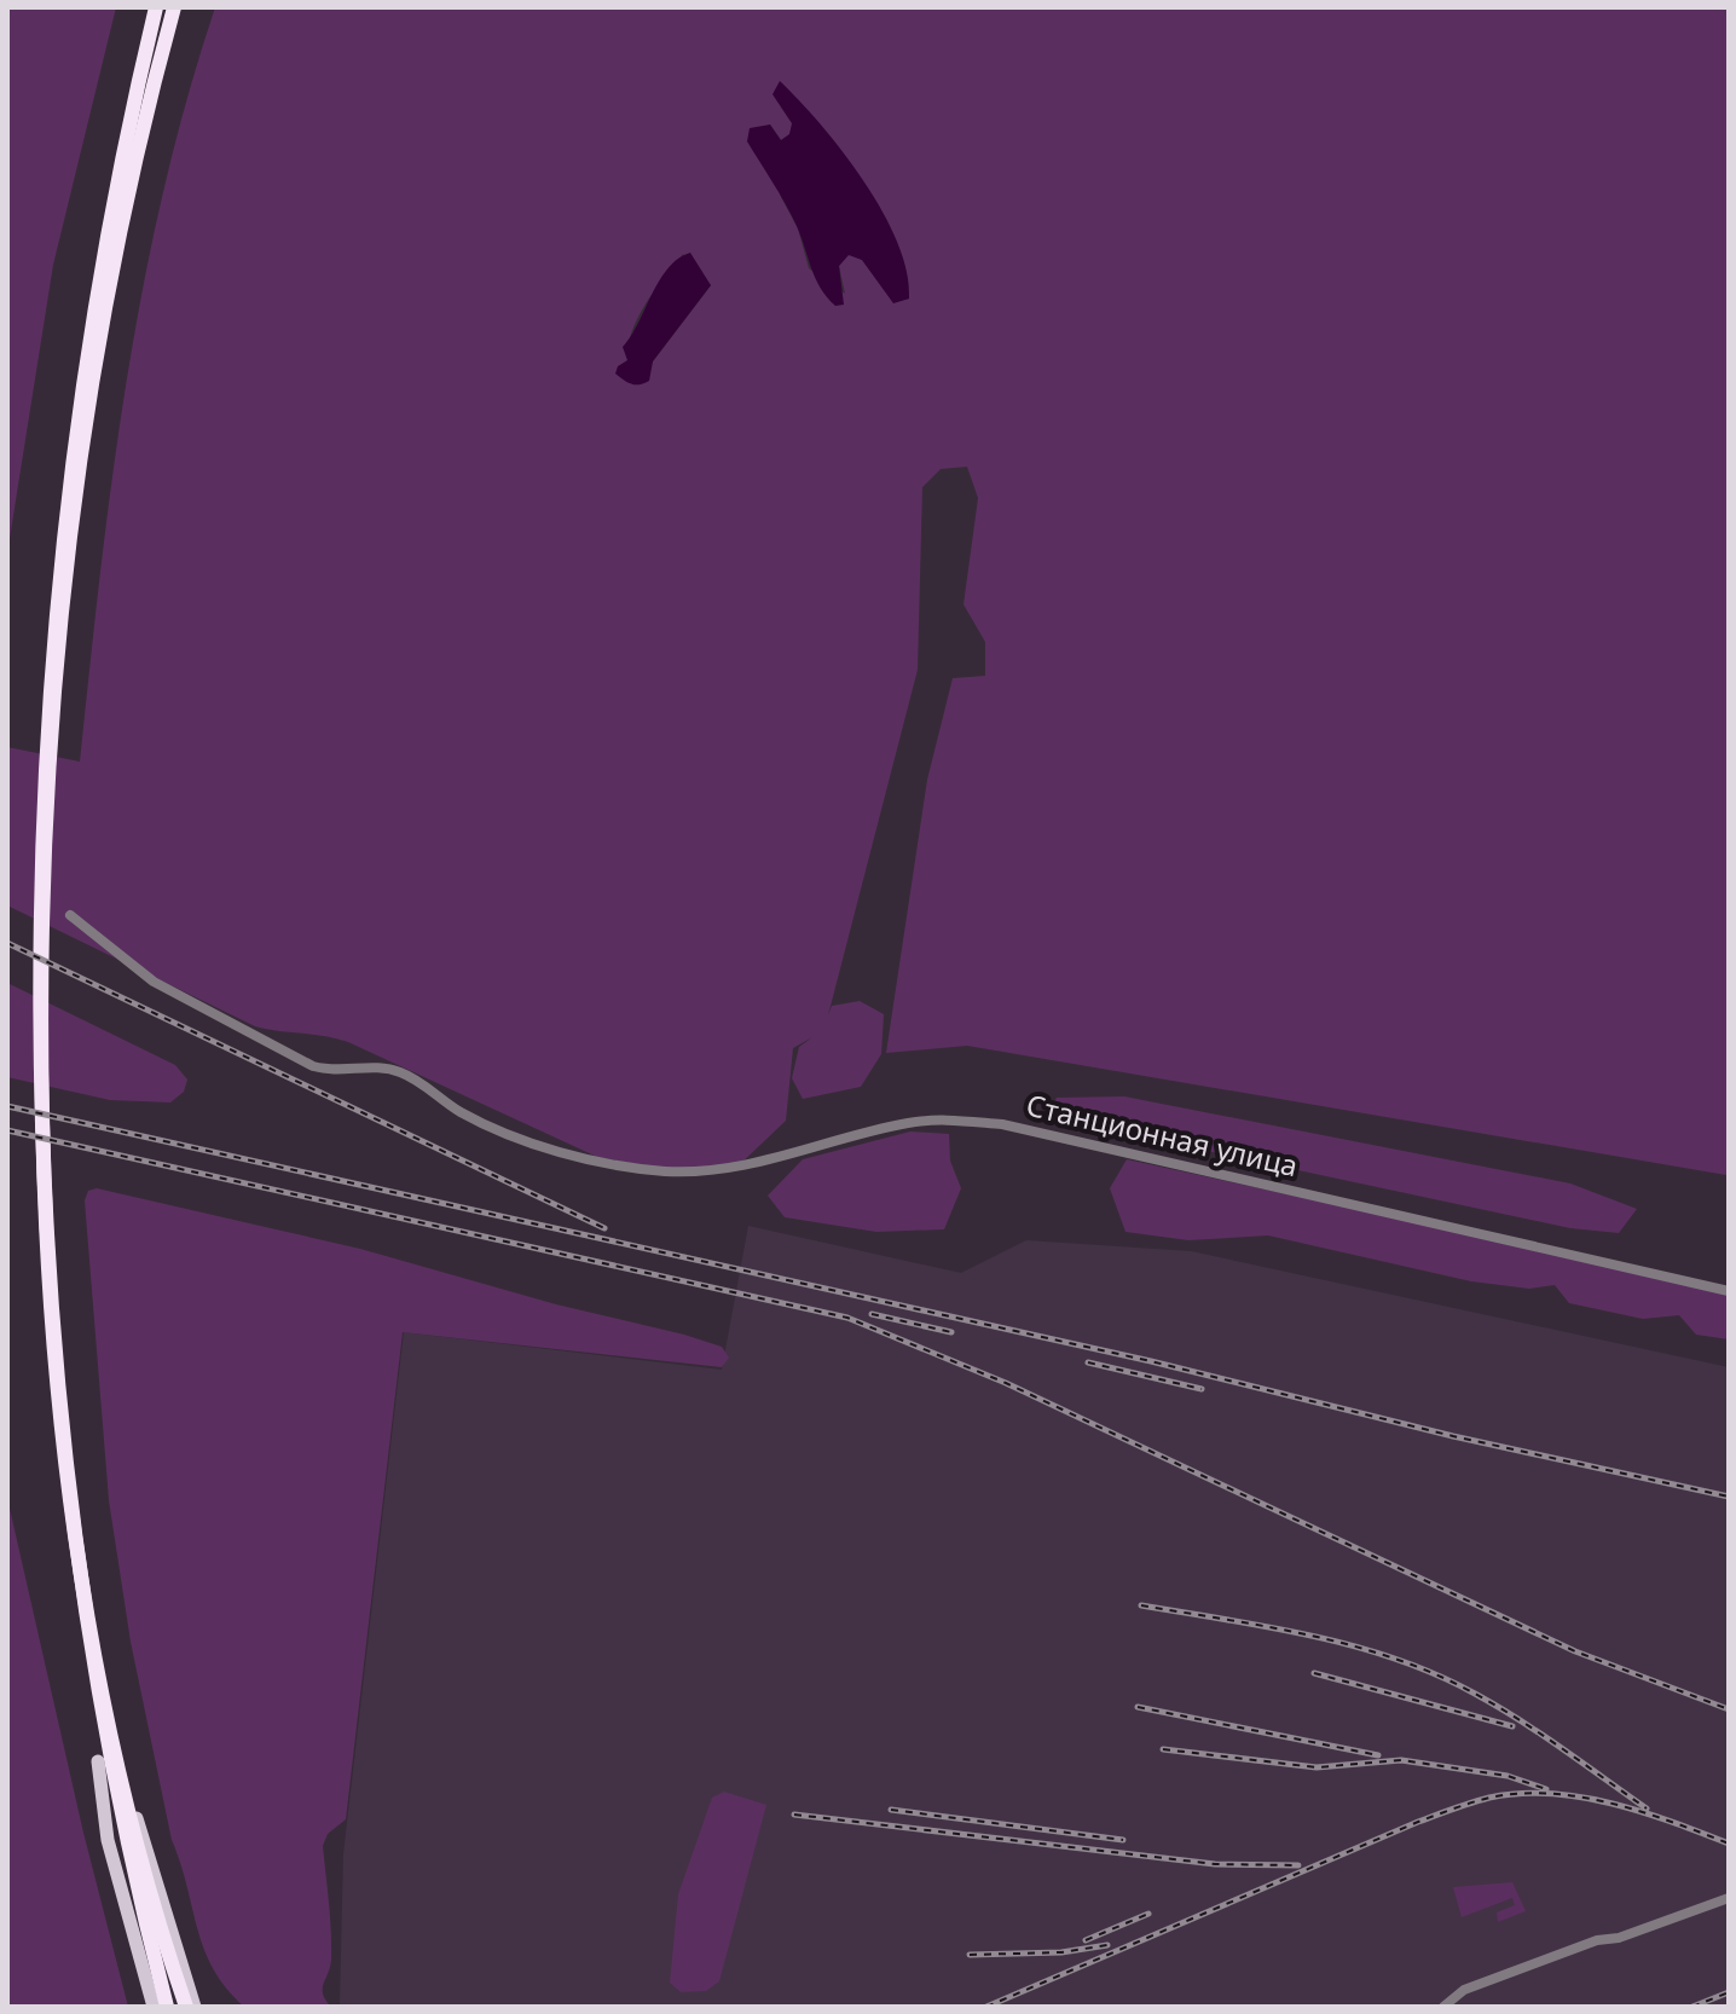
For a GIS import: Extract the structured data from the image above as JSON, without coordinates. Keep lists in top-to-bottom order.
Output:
{
  "streets": {
    "street": ["Станционная улица"]
  }
}
